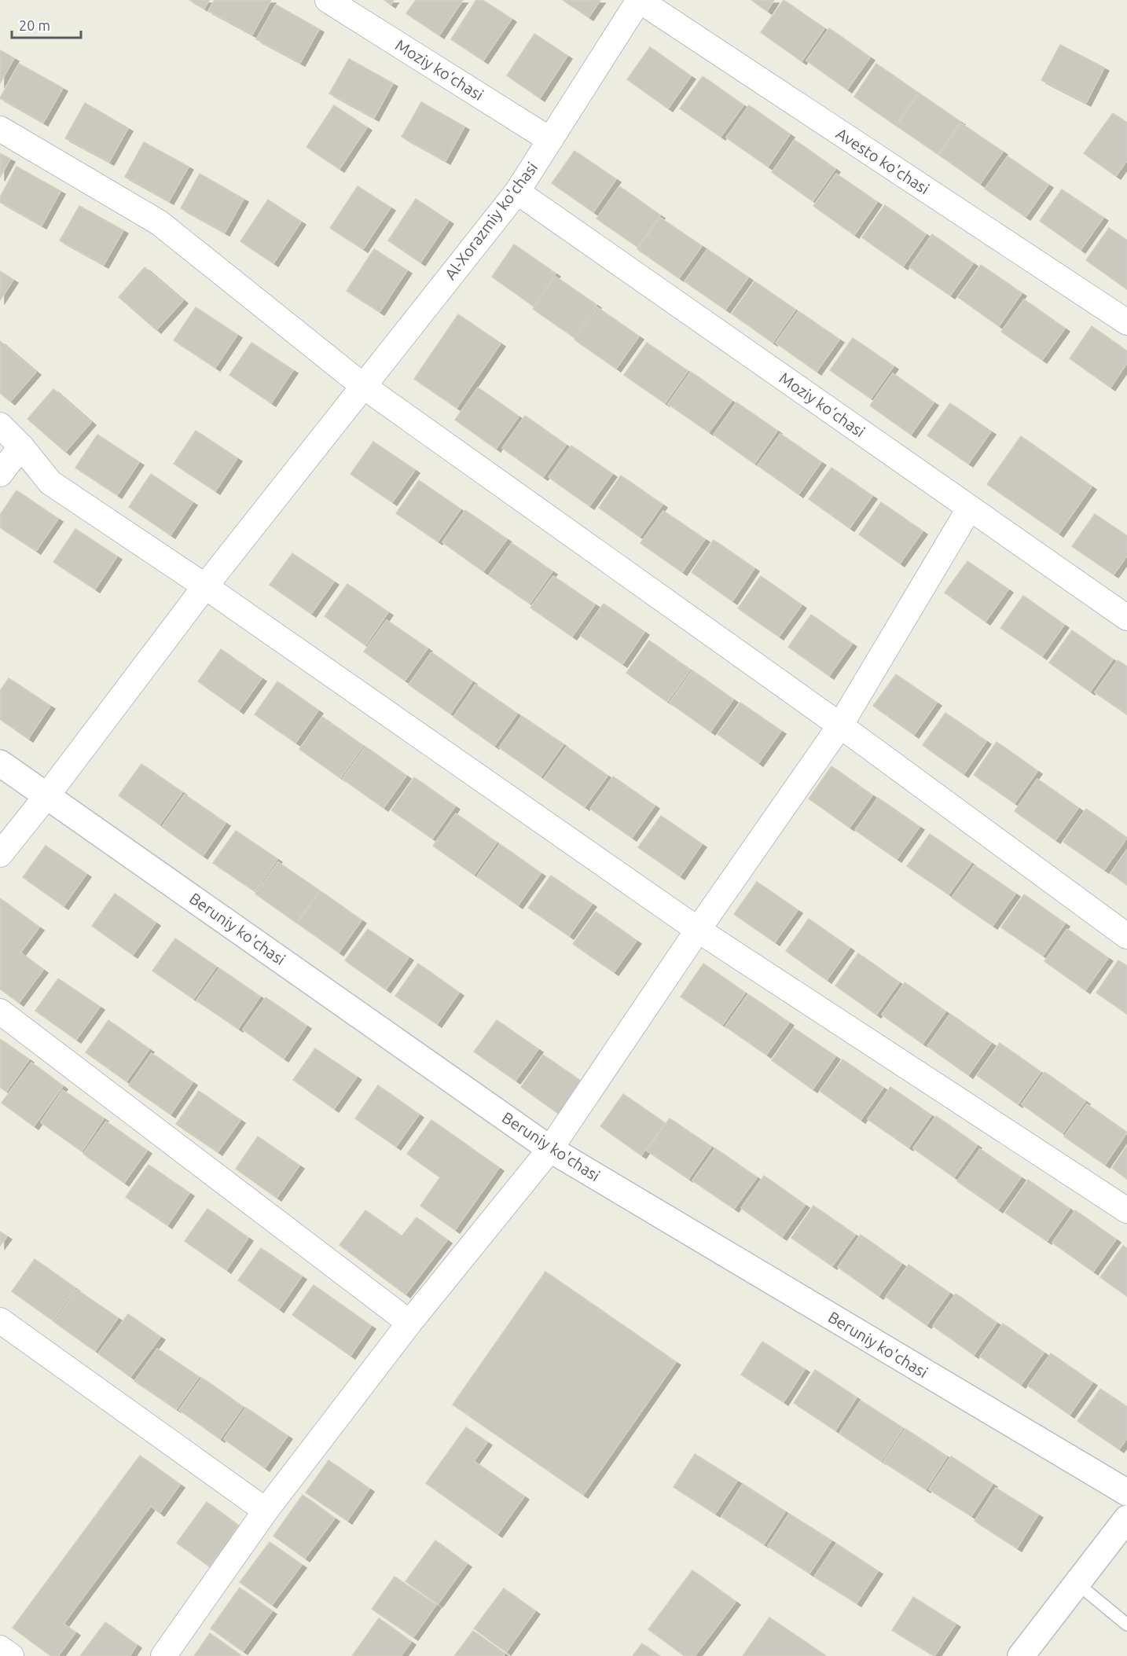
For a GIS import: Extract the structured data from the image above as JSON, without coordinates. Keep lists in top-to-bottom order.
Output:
{
  "streets": {
    "street": [
      "Moziy ko‘chasi",
      "Avesto ko'chasi",
      "Al-Xorazmiy ko'chasi",
      "Beruniy ko'chasi"
    ]
  },
  "crossings": [
    ["Moziy ko‘chasi", "Al-Xorazmiy ko'chasi"],
    ["Avesto ko'chasi", "Al-Xorazmiy ko'chasi"],
    ["Al-Xorazmiy ko'chasi", "Beruniy ko'chasi"]
  ],
  "scale_bar": "20 m"
}
